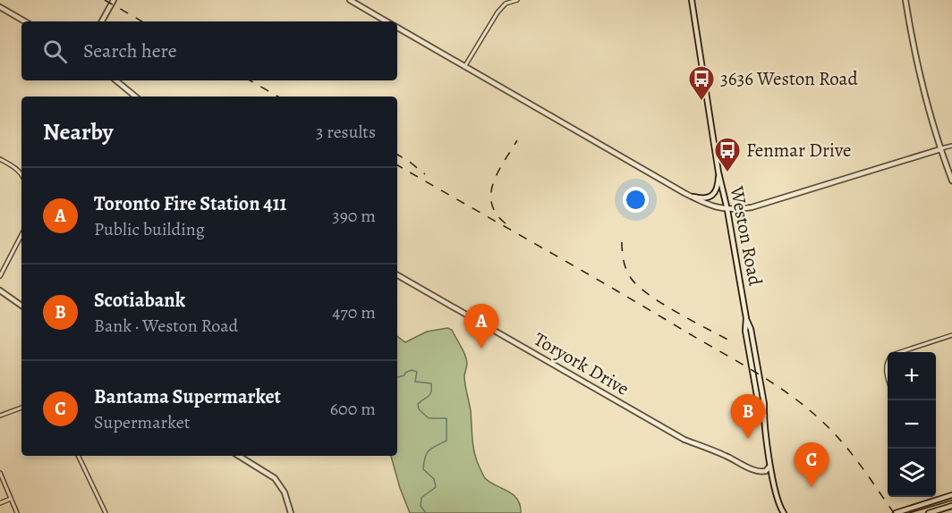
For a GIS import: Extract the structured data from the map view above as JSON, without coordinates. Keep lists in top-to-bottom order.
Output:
{
  "streets": {
    "street": ["Weston Road", "Toryork Drive"]
  },
  "crossings": [
    ["Weston Road", "Toryork Drive"]
  ],
  "places": {
    "bus stop": ["3636 Weston Road", "Fenmar Drive"]
  },
  "page": {
    "search": "Search here",
    "heading": ["Nearby", "3 results"],
    "list": [
      {
        "mark": "A",
        "name": "Toronto Fire Station 411",
        "note": "Public building",
        "value": "390 m"
      },
      {
        "mark": "B",
        "name": "Scotiabank",
        "note": "Bank · Weston Road",
        "value": "470 m"
      },
      {
        "mark": "C",
        "name": "Bantama Supermarket",
        "note": "Supermarket",
        "value": "600 m"
      }
    ],
    "pins": ["A", "B", "C"],
    "map_buttons": ["+", "−"]
  }
}
